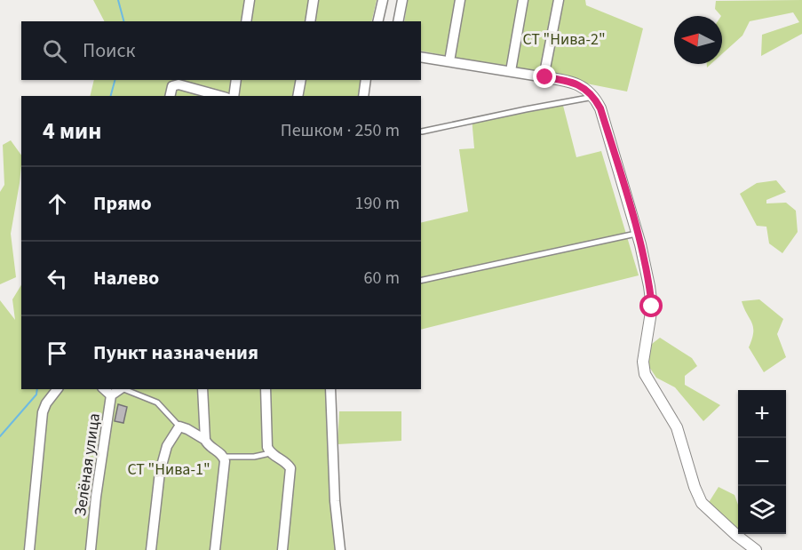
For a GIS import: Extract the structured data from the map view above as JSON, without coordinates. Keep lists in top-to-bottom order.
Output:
{
  "streets": {
    "street": ["Зелёная улица"]
  },
  "parks": ["СТ \"Нива-2\"", "СТ \"Нива-1\""],
  "north": "left",
  "page": {
    "search": "Поиск",
    "heading": ["4 мин", "Пешком · 250 m"],
    "list": [
      ["Прямо", "190 m"],
      ["Налево", "60 m"],
      "Пункт назначения"
    ],
    "map_buttons": ["+", "−"]
  }
}
